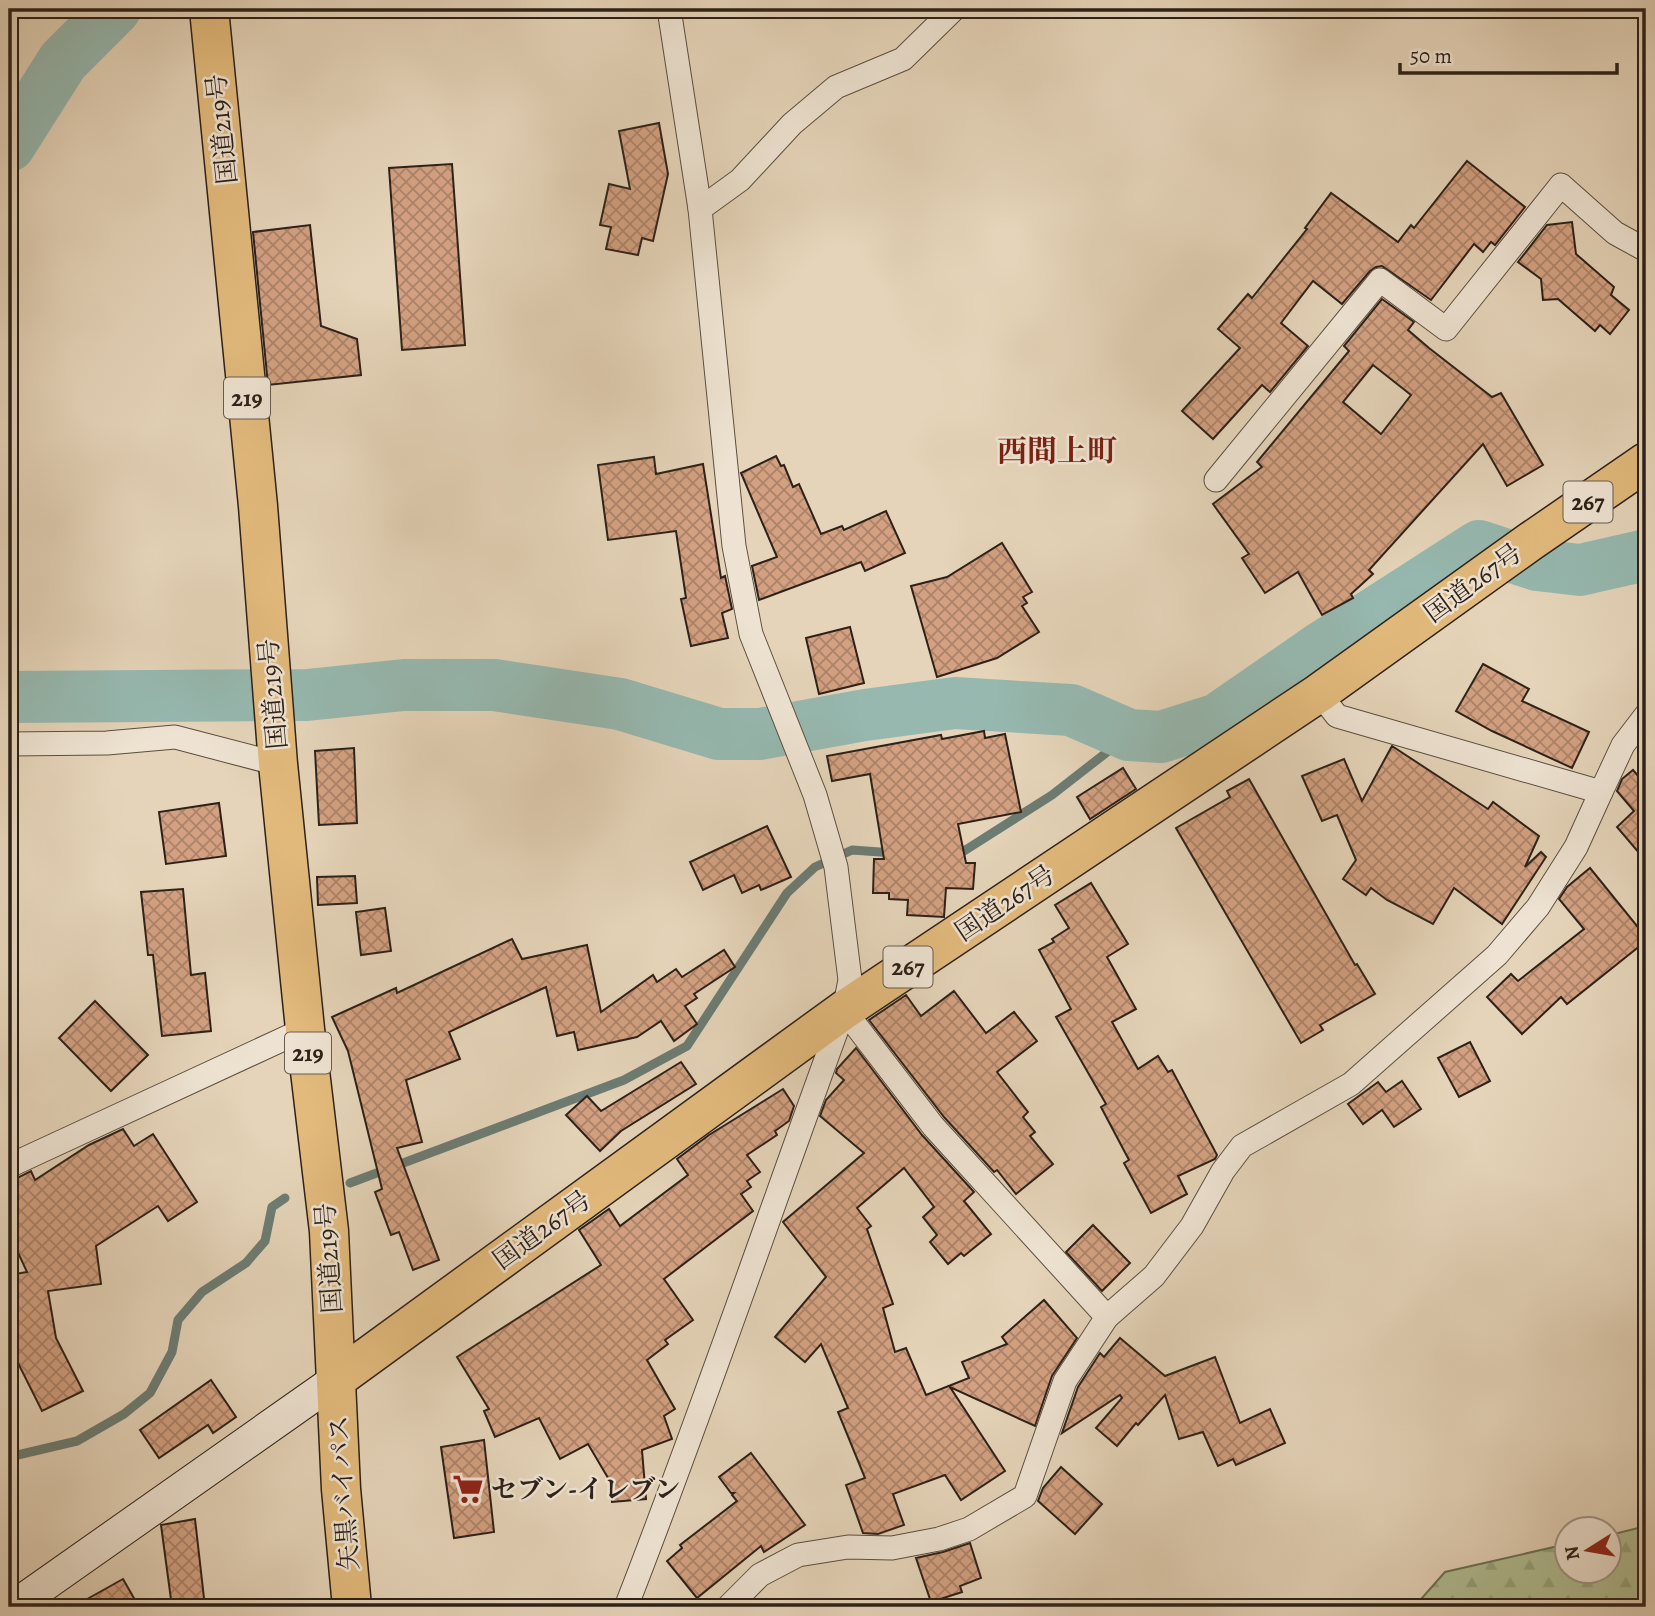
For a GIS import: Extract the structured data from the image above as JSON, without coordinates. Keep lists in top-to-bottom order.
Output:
{
  "streets": {
    "highway": [
      "国道219号",
      "219",
      "267",
      "国道267号",
      "矢黒バイパス"
    ]
  },
  "crossings": [
    ["国道219号", "国道267号"],
    ["国道219号", "矢黒バイパス"],
    ["国道267号", "矢黒バイパス"]
  ],
  "districts": ["西間上町"],
  "places": {
    "supermarket": ["セブン-イレブン"]
  },
  "scale_bar": "50 m",
  "north": "left"
}
